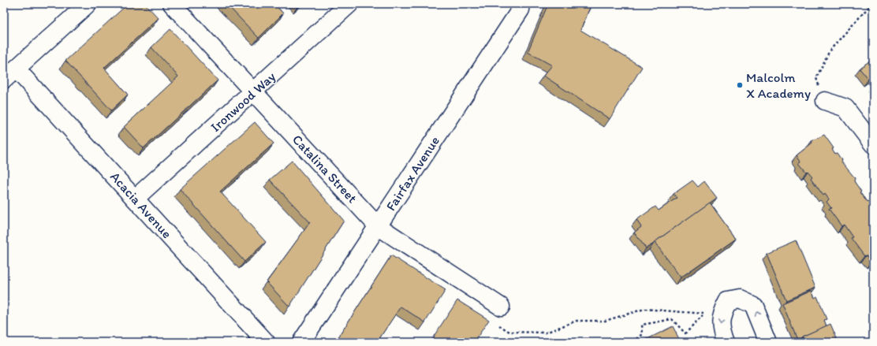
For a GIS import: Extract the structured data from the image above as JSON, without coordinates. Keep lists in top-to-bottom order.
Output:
{
  "streets": {
    "street": [
      "Ironwood Way",
      "Catalina Street",
      "Fairfax Avenue",
      "Acacia Avenue"
    ]
  },
  "crossings": [
    ["Ironwood Way", "Catalina Street"],
    ["Ironwood Way", "Acacia Avenue"],
    ["Catalina Street", "Fairfax Avenue"]
  ],
  "places": ["Malcolm X Academy"]
}
